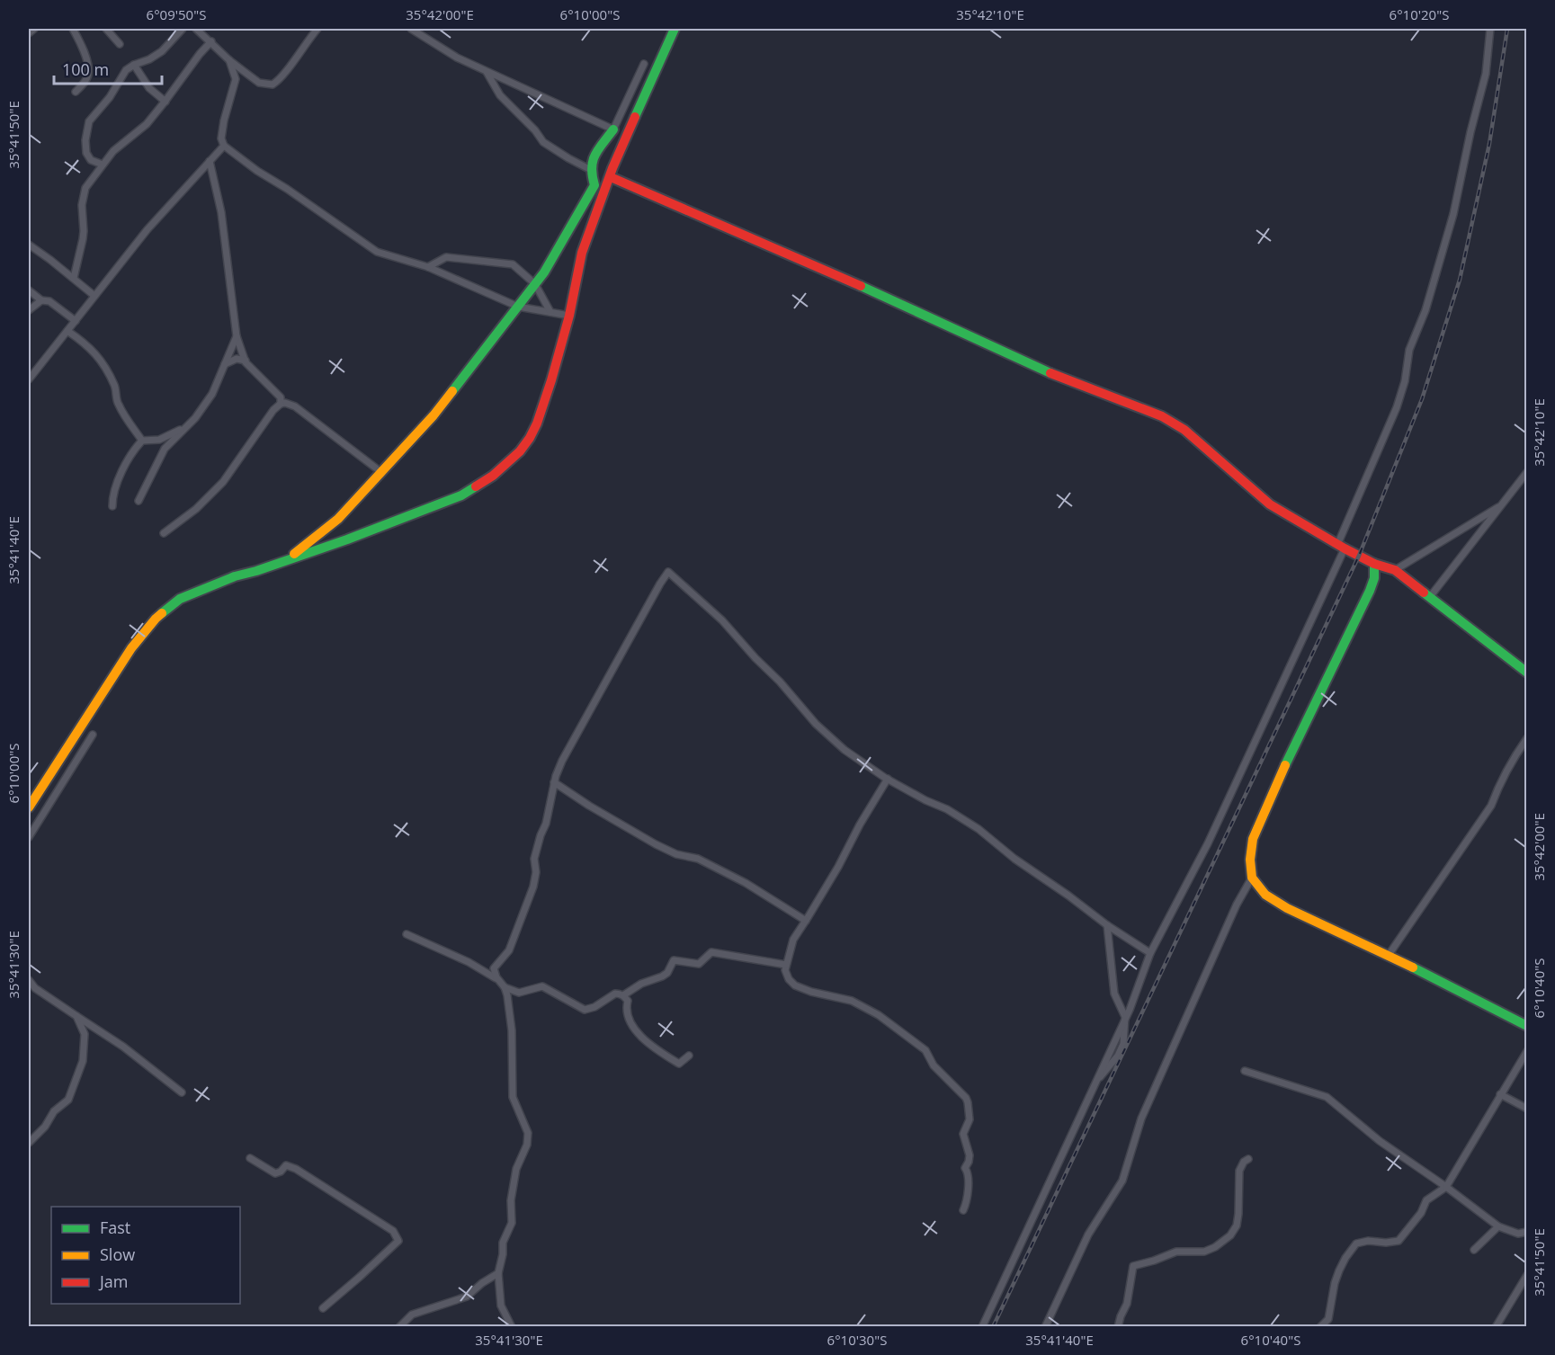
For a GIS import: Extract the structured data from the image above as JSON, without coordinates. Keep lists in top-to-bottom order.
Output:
{
  "legend": ["Fast", "Slow", "Jam"],
  "scale_bar": "100 m",
  "coordinates": [
    "6°09'50\"S",
    "35°42'00\"E",
    "6°10'00\"S",
    "35°42'10\"E",
    "6°10'20\"S",
    "35°41'50\"E",
    "35°41'40\"E",
    "35°41'30\"E",
    "6°10'40\"S",
    "6°10'30\"S"
  ]
}
